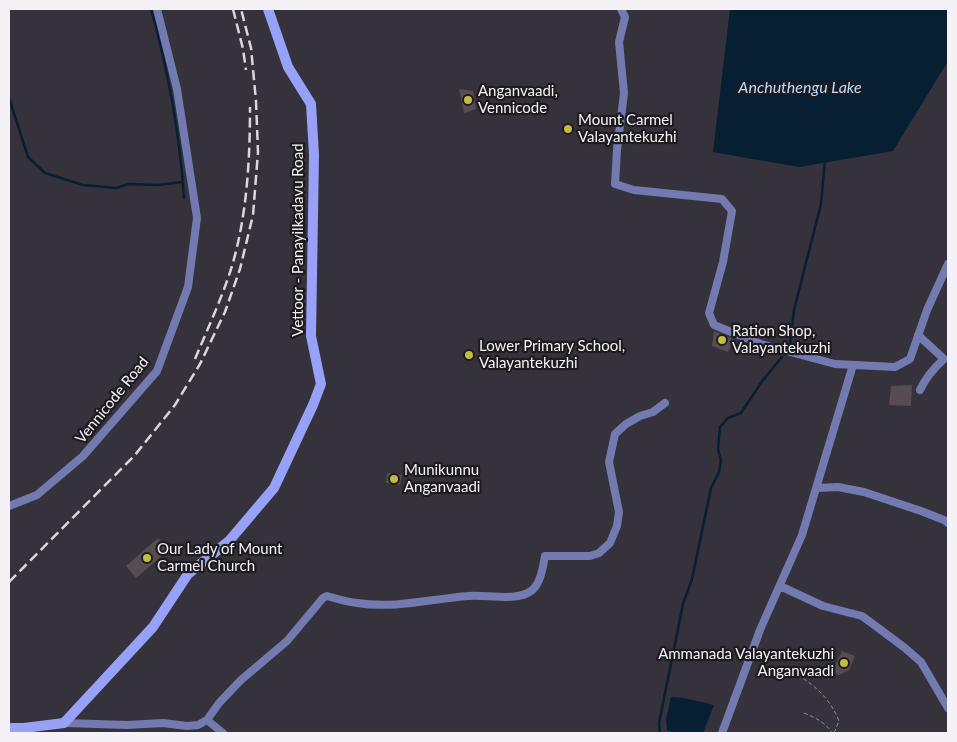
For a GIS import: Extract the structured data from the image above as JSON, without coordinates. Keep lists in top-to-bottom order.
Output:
{
  "streets": {
    "main road": ["Vettoor - Panayilkadavu Road"],
    "street": ["Vennicode Road"]
  },
  "water": ["Anchuthengu Lake"],
  "places": [
    "Anganvaadi, Vennicode",
    "Mount Carmel Valayantekuzhi",
    "Ration Shop, Valayantekuzhi",
    "Lower Primary School, Valayantekuzhi",
    "Munikunnu Anganvaadi",
    "Our Lady of Mount Carmel Church",
    "Ammanada Valayantekuzhi Anganvaadi"
  ]
}
